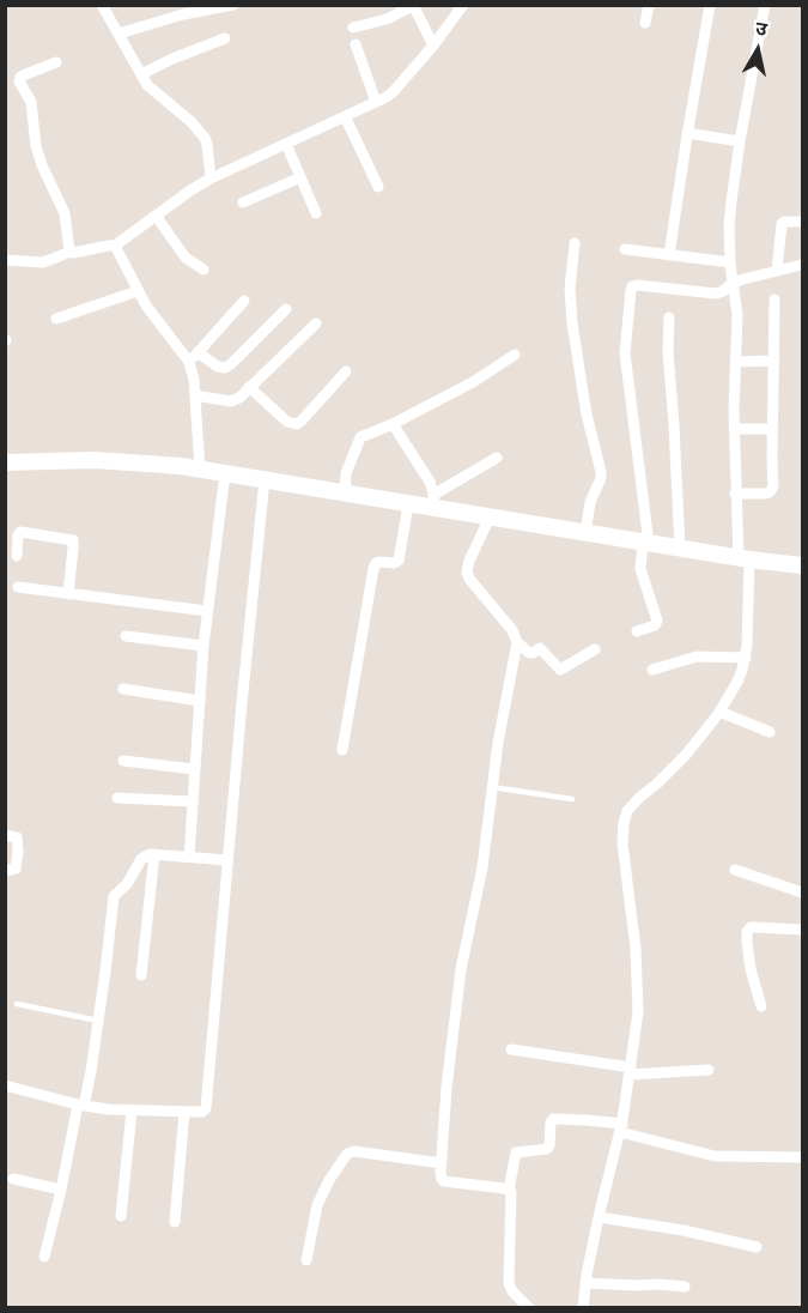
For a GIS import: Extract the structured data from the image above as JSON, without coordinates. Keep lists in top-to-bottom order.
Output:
{
  "north": "top"
}
